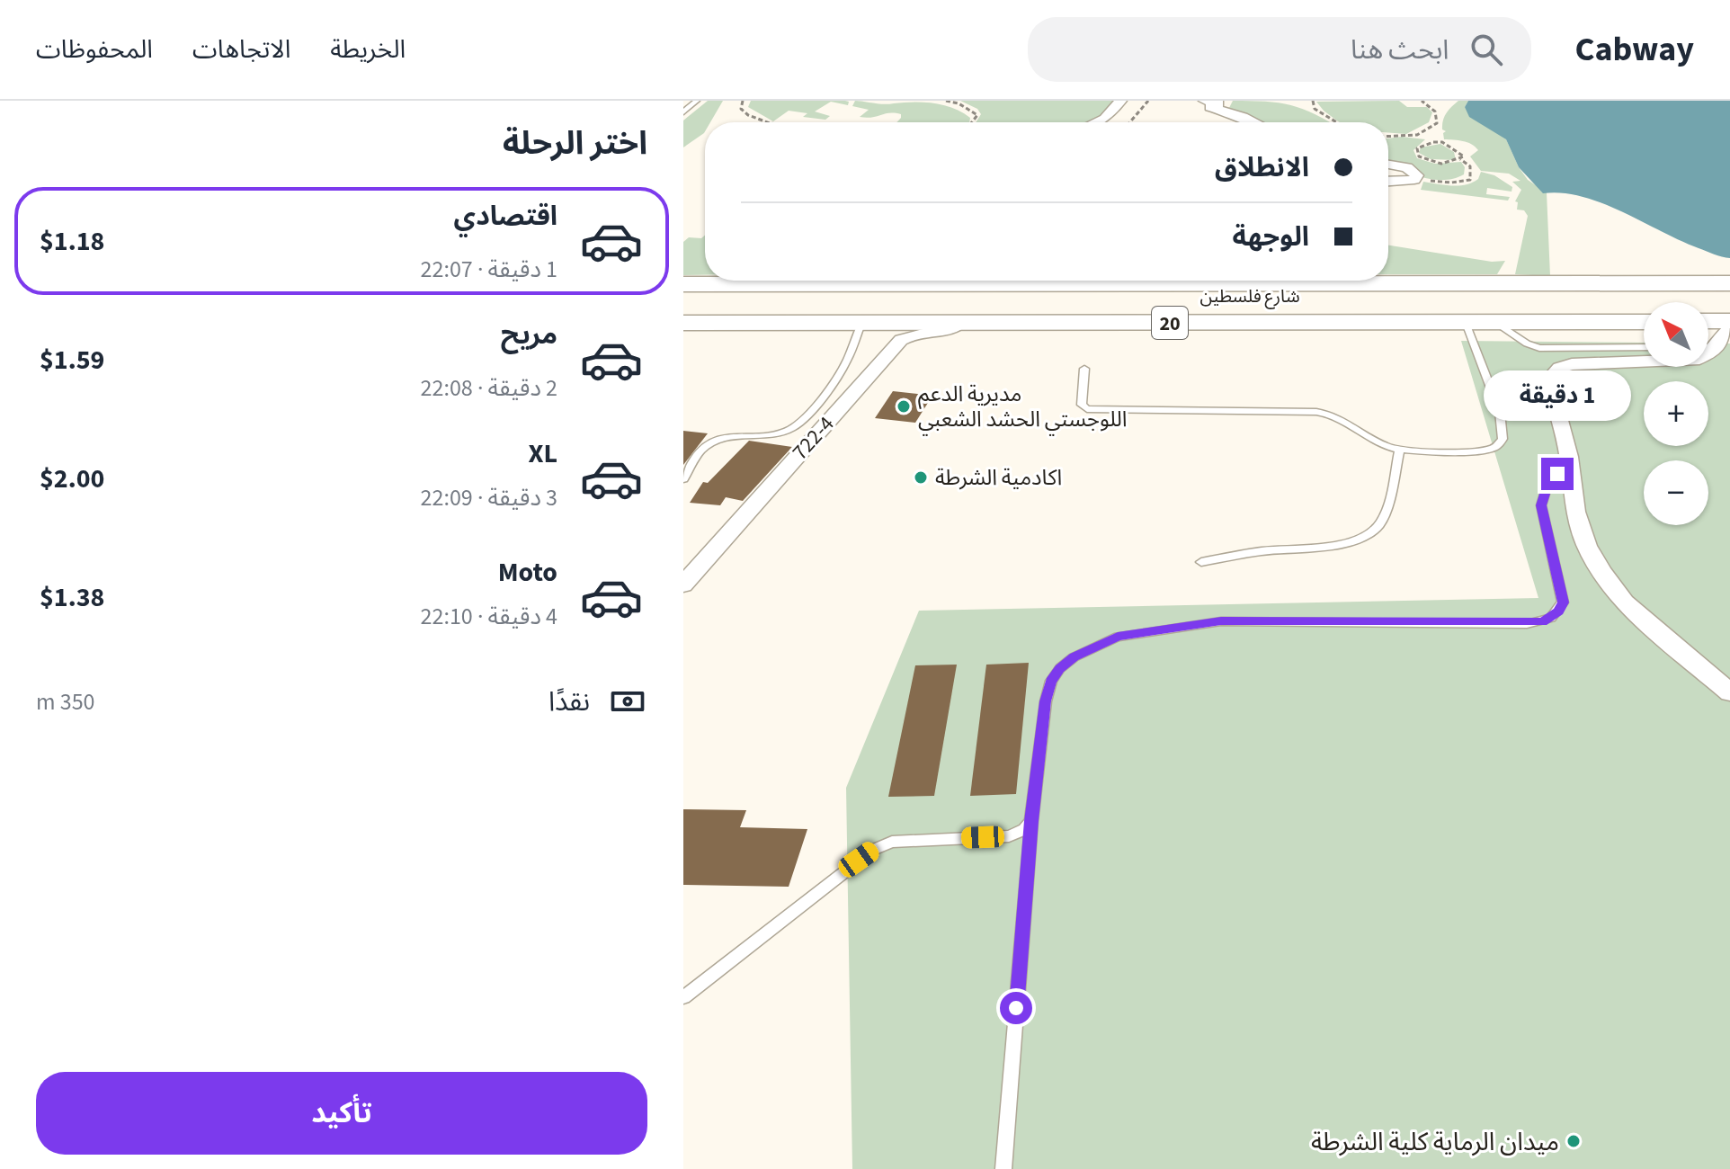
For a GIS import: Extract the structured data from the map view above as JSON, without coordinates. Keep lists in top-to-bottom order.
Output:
{
  "streets": {
    "main road": ["شارع فلسطين", "20"],
    "street": ["722-4"]
  },
  "crossings": [
    ["شارع فلسطين", "722-4"]
  ],
  "places": ["مديرية الدعم اللوجستي الحشد الشعبي", "اكادمية الشرطة", "ميدان الرماية كلية الشرطة"],
  "north": "top left",
  "page": {
    "header": "Cabway",
    "search": "ابحث هنا",
    "nav": ["الخريطة", "الاتجاهات", "المحفوظات"],
    "heading": "اختر الرحلة",
    "banner": ["الانطلاق", "الوجهة"],
    "list": [
      {
        "name": "اقتصادي",
        "note": "1 دقيقة · 22:07",
        "value": "$1.18"
      },
      {
        "name": "مريح",
        "note": "2 دقيقة · 22:08",
        "value": "$1.59"
      },
      {
        "name": "XL",
        "note": "3 دقيقة · 22:09",
        "value": "$2.00"
      },
      {
        "name": "Moto",
        "note": "4 دقيقة · 22:10",
        "value": "$1.38"
      }
    ],
    "map_buttons": ["+", "−"],
    "bubble": "1 دقيقة",
    "pay": ["نقدًا", "350 m"],
    "buttons": "تأكيد"
  }
}
